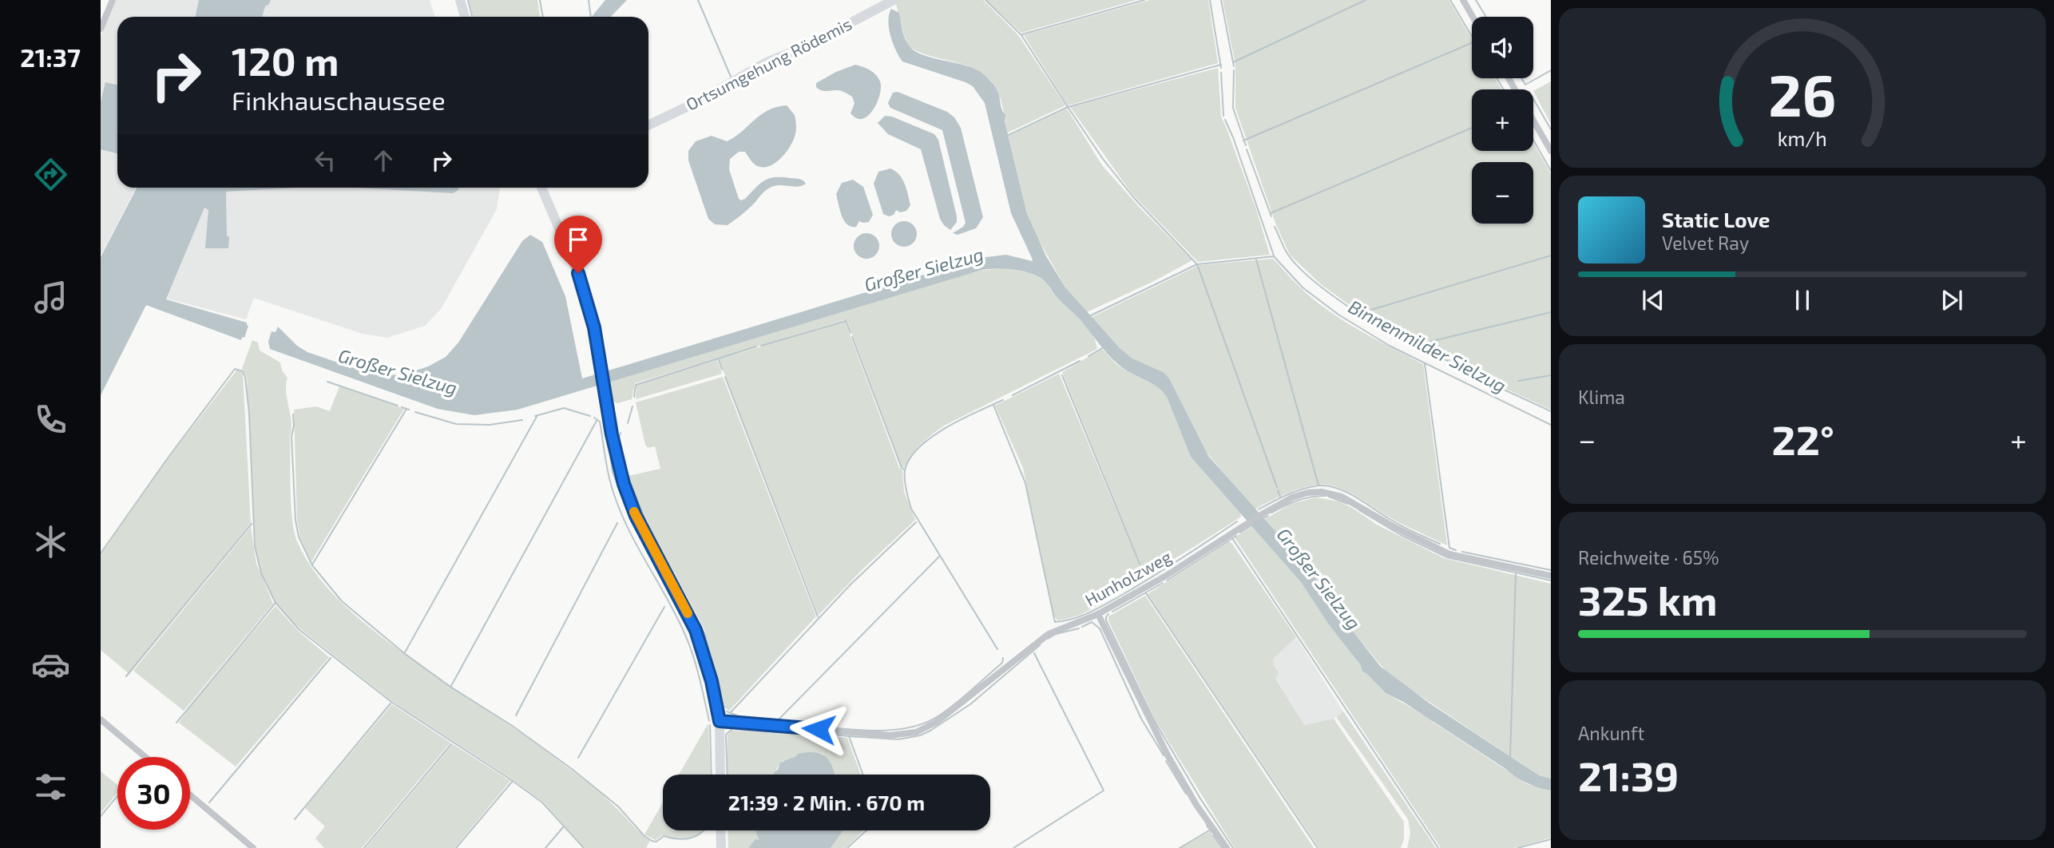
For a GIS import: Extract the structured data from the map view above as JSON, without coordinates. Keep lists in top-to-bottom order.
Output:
{
  "streets": {
    "street": ["Ortsumgehung Rödemis", "Hunholzweg"]
  },
  "water": ["Großer Sielzug", "Binnenmilder Sielzug"],
  "page": {
    "tabs": "21:37",
    "map_buttons": ["+", "−"],
    "turn": ["120 m", "Finkhauschaussee"],
    "song": ["Static Love", "Velvet Ray"],
    "tile": [
      "Klima",
      ["Reichweite · 65%", "325 km"],
      ["Ankunft", "21:39"]
    ],
    "heat": ["−", "22°", "+"],
    "limit": "30",
    "trip": "21:39 · 2 Min. · 670 m",
    "gauge": ["26", "km/h"]
  }
}
